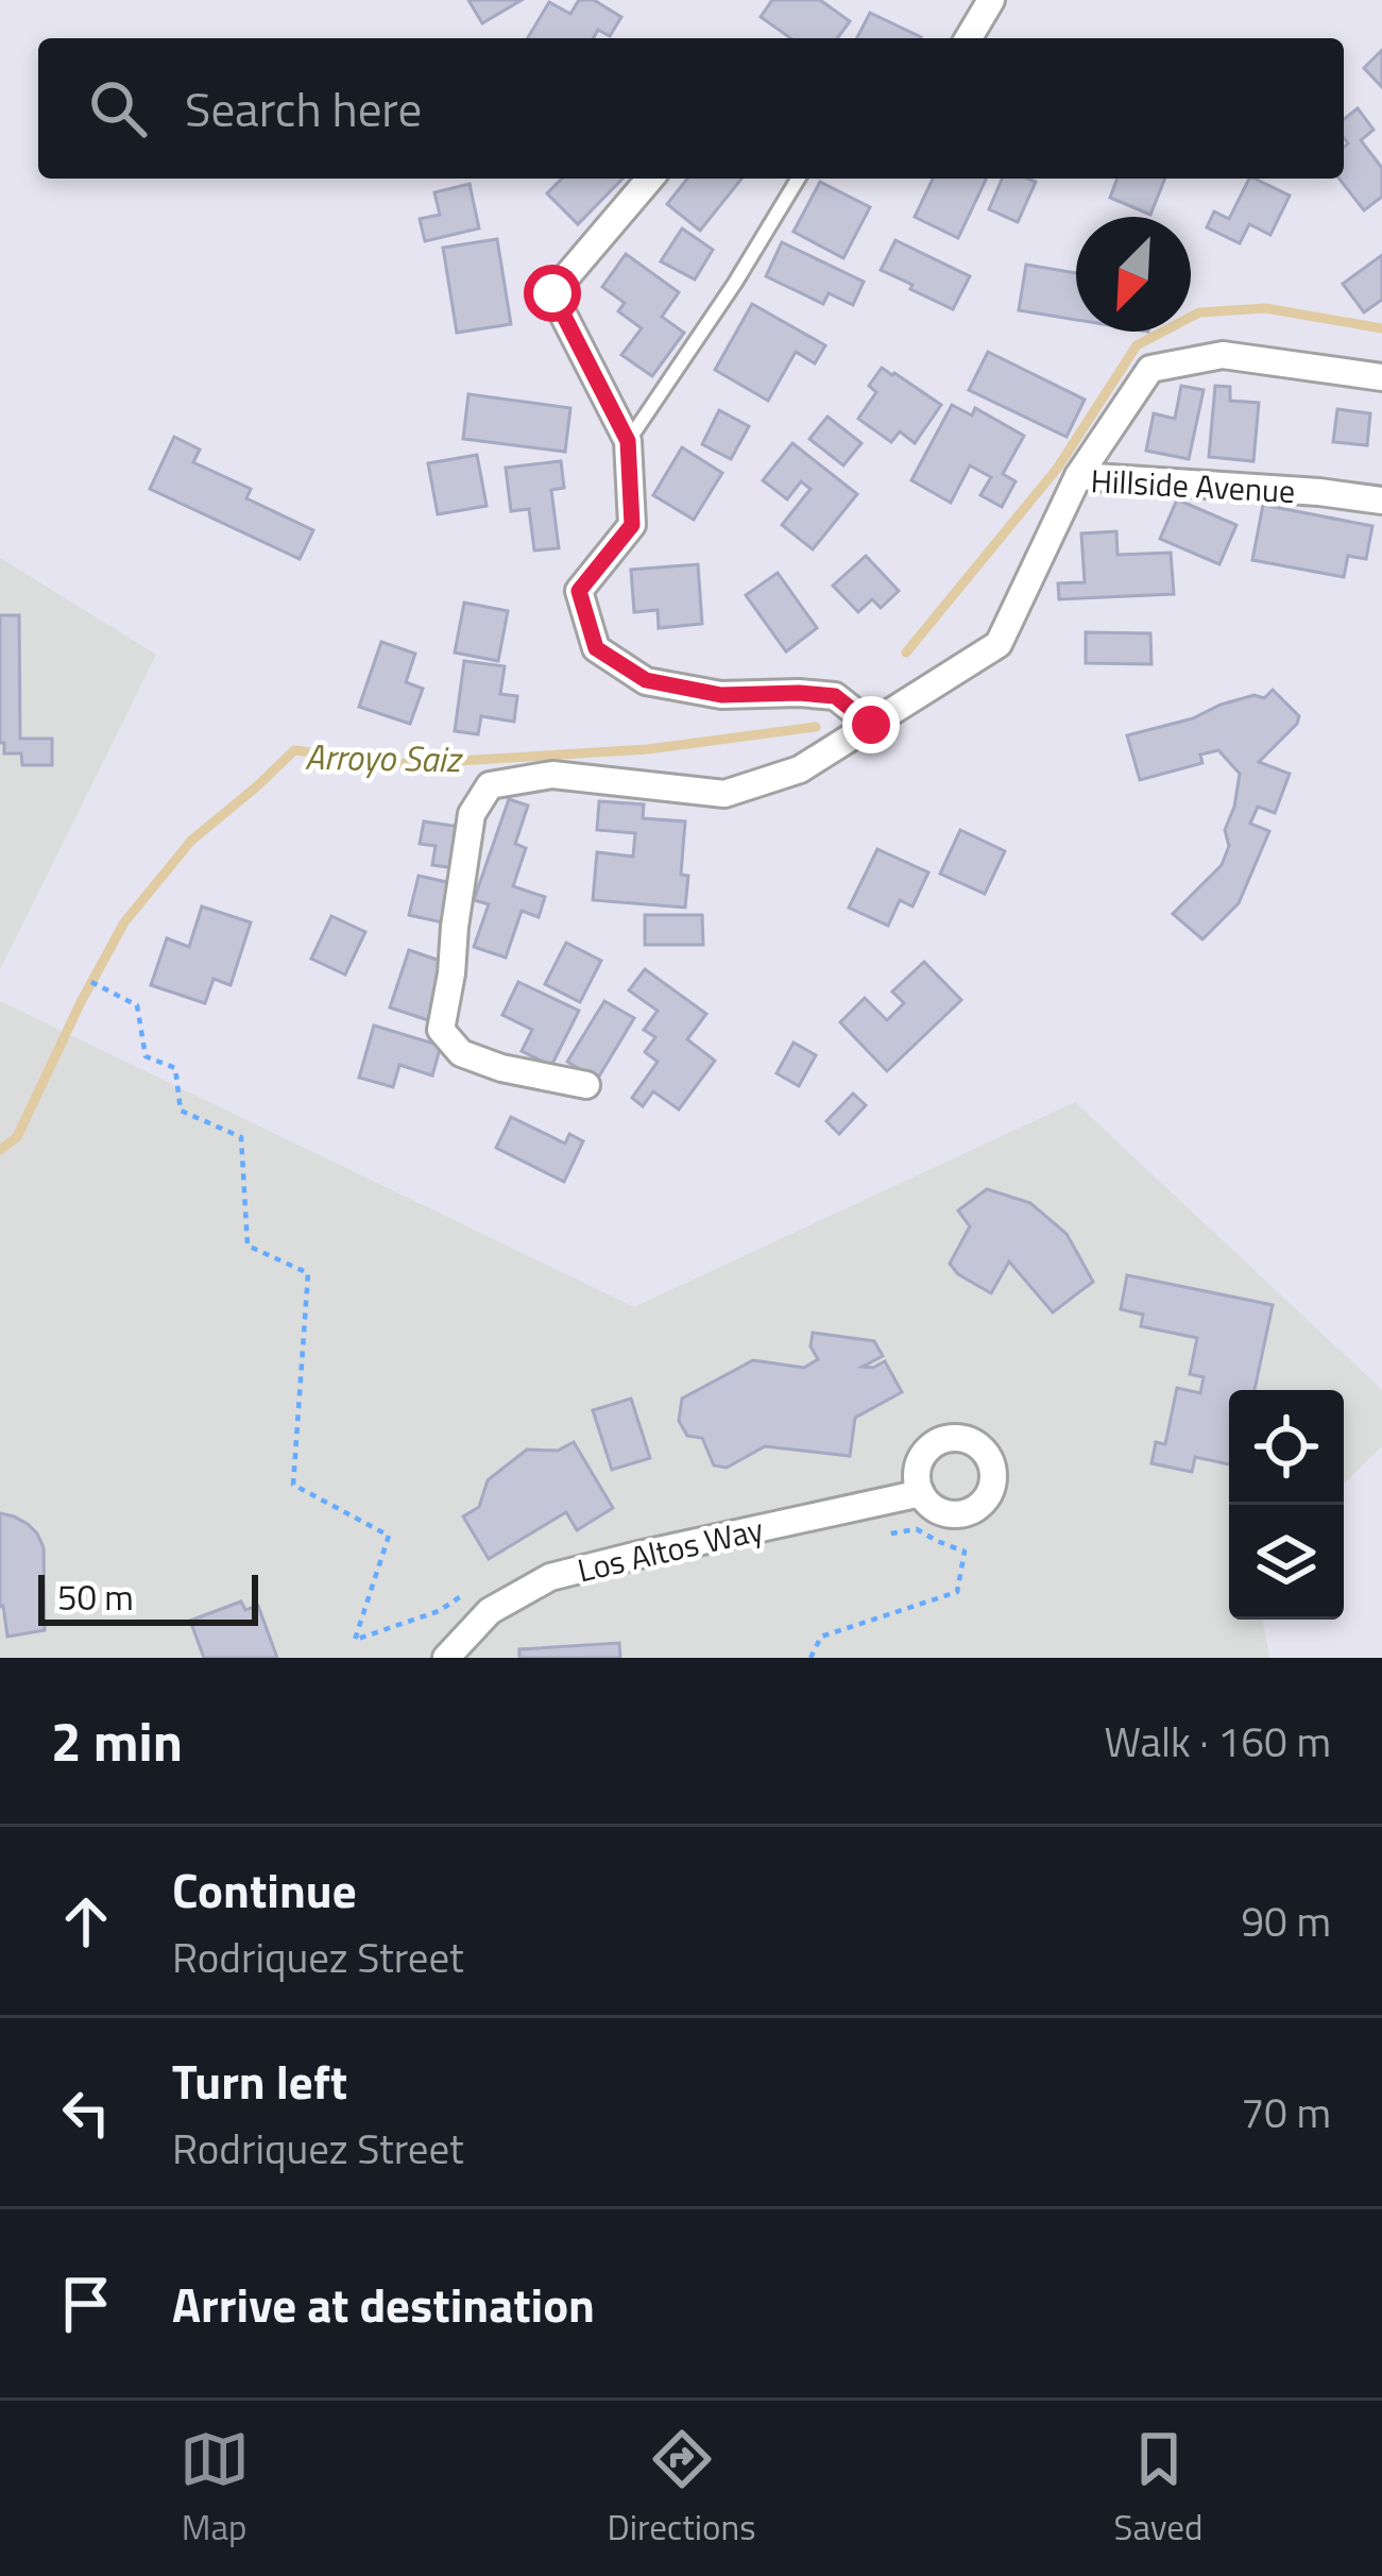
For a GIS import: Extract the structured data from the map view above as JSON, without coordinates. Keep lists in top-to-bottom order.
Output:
{
  "streets": {
    "street": ["Hillside Avenue", "Los Altos Way"]
  },
  "water": ["Arroyo Saiz"],
  "scale_bar": "50 m",
  "north": "bottom left",
  "page": {
    "search": "Search here",
    "scale": "50 m",
    "heading": ["2 min", "Walk · 160 m"],
    "list": [
      ["Continue", "Rodriquez Street", "90 m"],
      ["Turn left", "Rodriquez Street", "70 m"],
      "Arrive at destination"
    ],
    "nav": ["Map", "Directions", "Saved"]
  }
}
